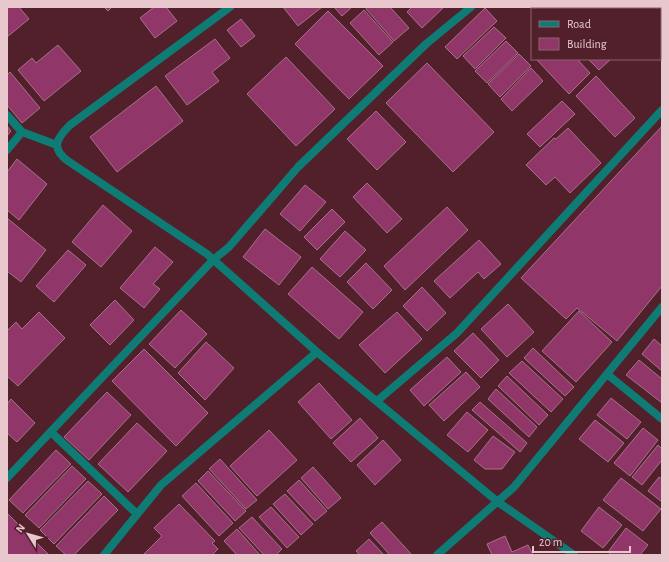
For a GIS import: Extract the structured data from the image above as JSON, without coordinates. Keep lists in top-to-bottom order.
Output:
{
  "legend": ["Road", "Building"],
  "scale_bar": "20 m",
  "north": "top left"
}
